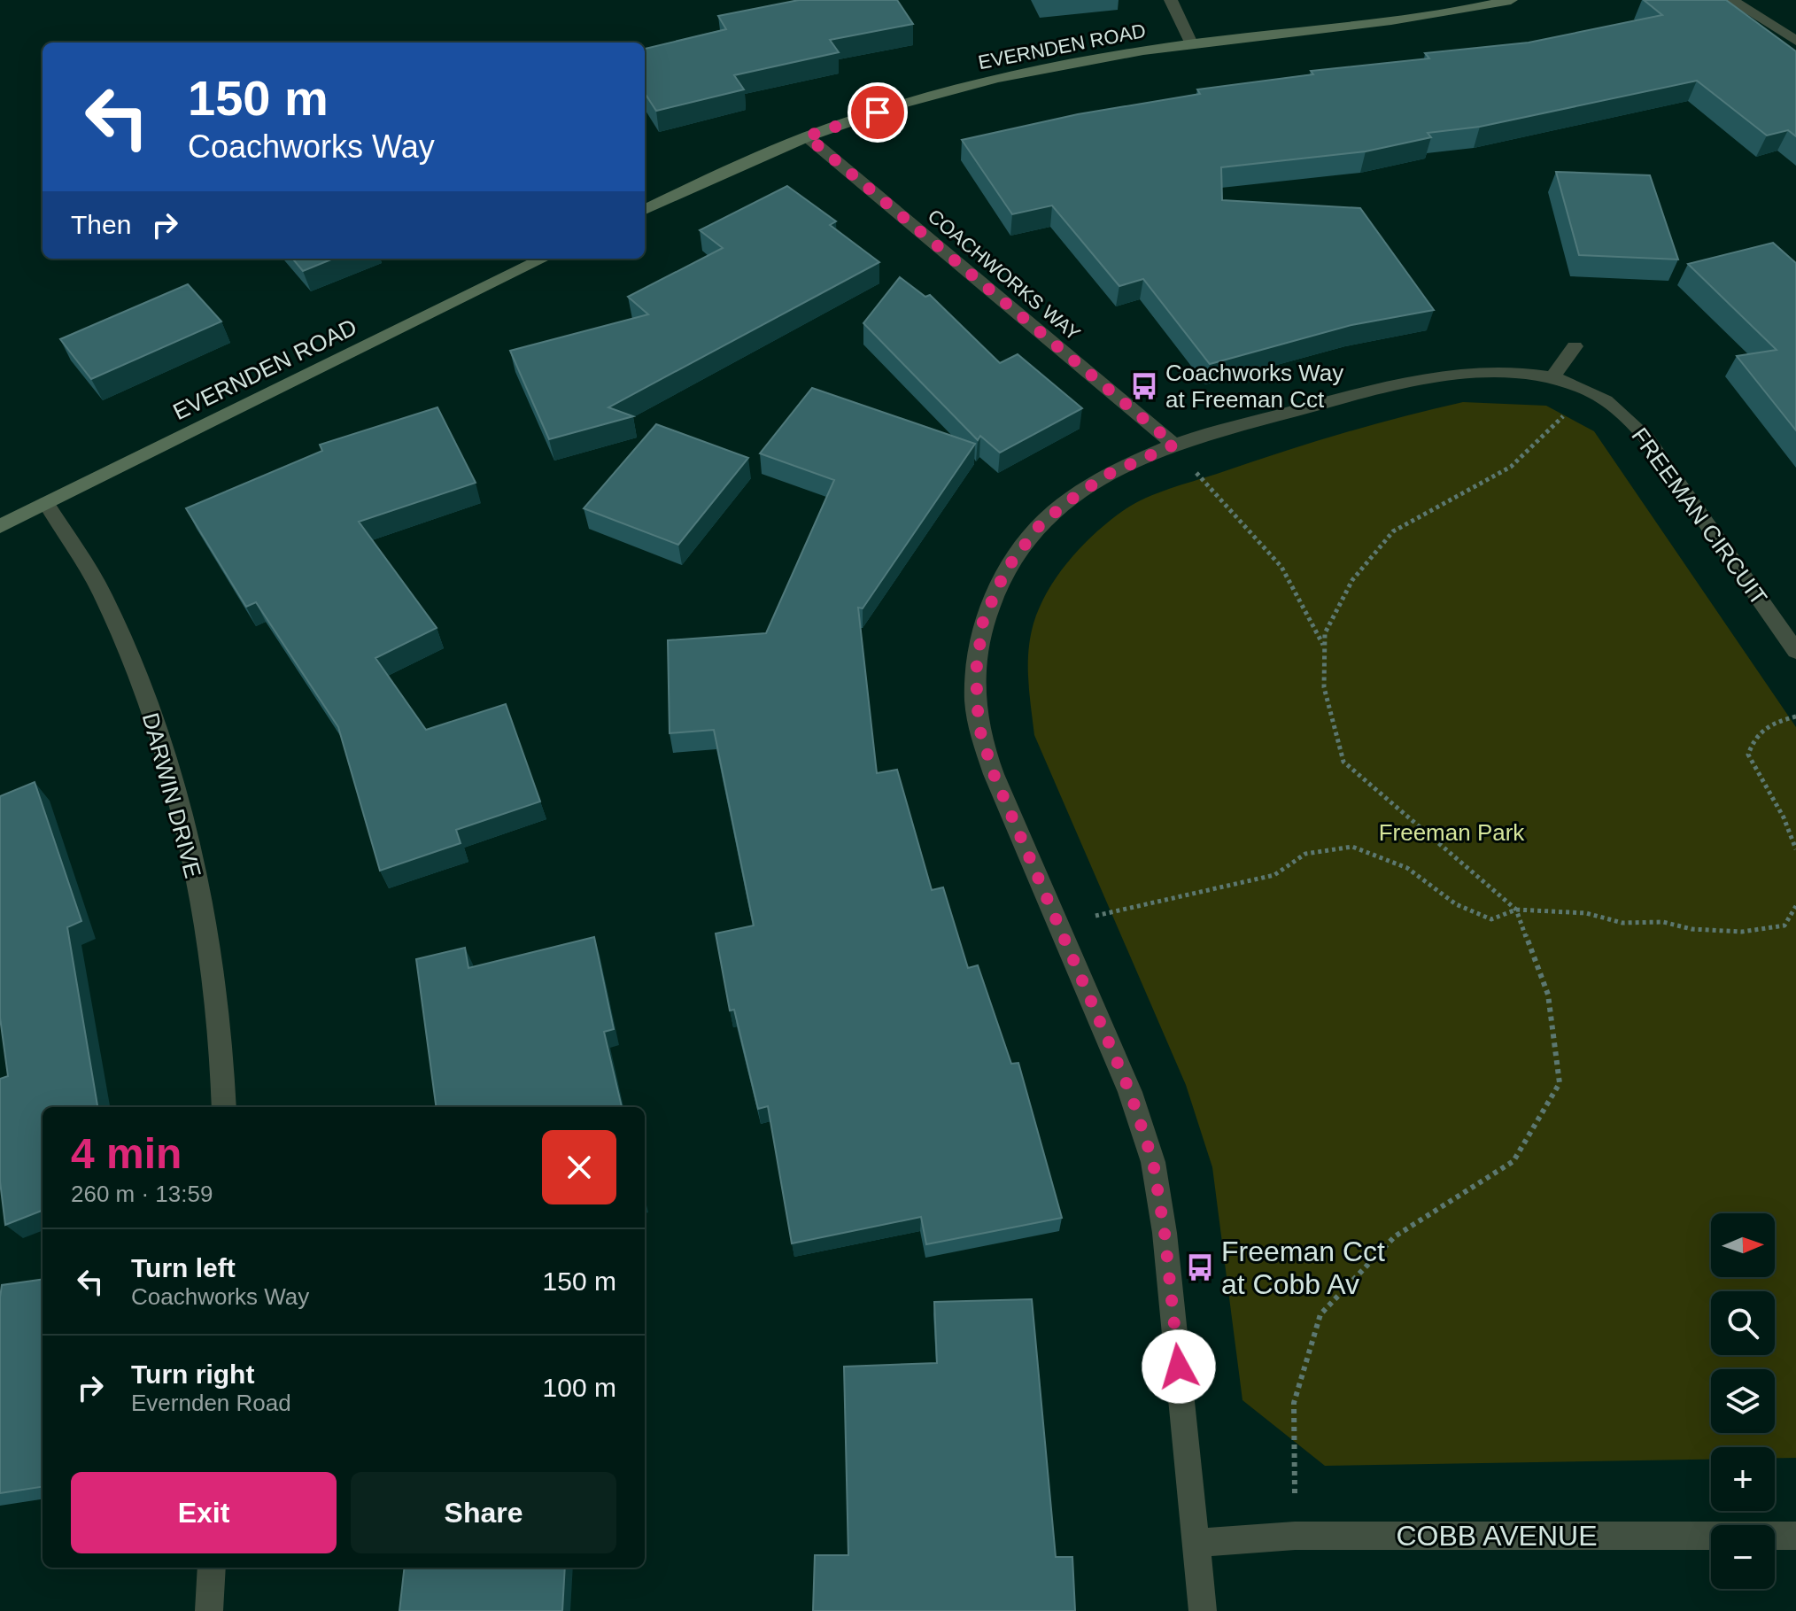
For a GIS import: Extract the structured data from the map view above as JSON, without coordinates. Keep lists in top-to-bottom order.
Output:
{
  "streets": {
    "street": [
      "EVERNDEN ROAD",
      "COACHWORKS WAY",
      "FREEMAN CIRCUIT",
      "DARWIN DRIVE",
      "COBB AVENUE"
    ]
  },
  "crossings": [
    ["EVERNDEN ROAD", "COACHWORKS WAY"],
    ["EVERNDEN ROAD", "DARWIN DRIVE"],
    ["COACHWORKS WAY", "FREEMAN CIRCUIT"],
    ["FREEMAN CIRCUIT", "COBB AVENUE"]
  ],
  "parks": ["Freeman Park"],
  "places": {
    "bus stop": ["Coachworks Way at Freeman Cct", "Freeman Cct at Cobb Av"]
  },
  "north": "right",
  "page": {
    "turn": ["150 m", "Coachworks Way"],
    "then": "Then",
    "heading": ["4 min", "260 m · 13:59"],
    "map_buttons": ["+", "−"],
    "list": [
      {
        "name": "Turn left",
        "note": "Coachworks Way",
        "value": "150 m"
      },
      {
        "name": "Turn right",
        "note": "Evernden Road",
        "value": "100 m"
      }
    ],
    "buttons": ["Exit", "Share"]
  }
}
